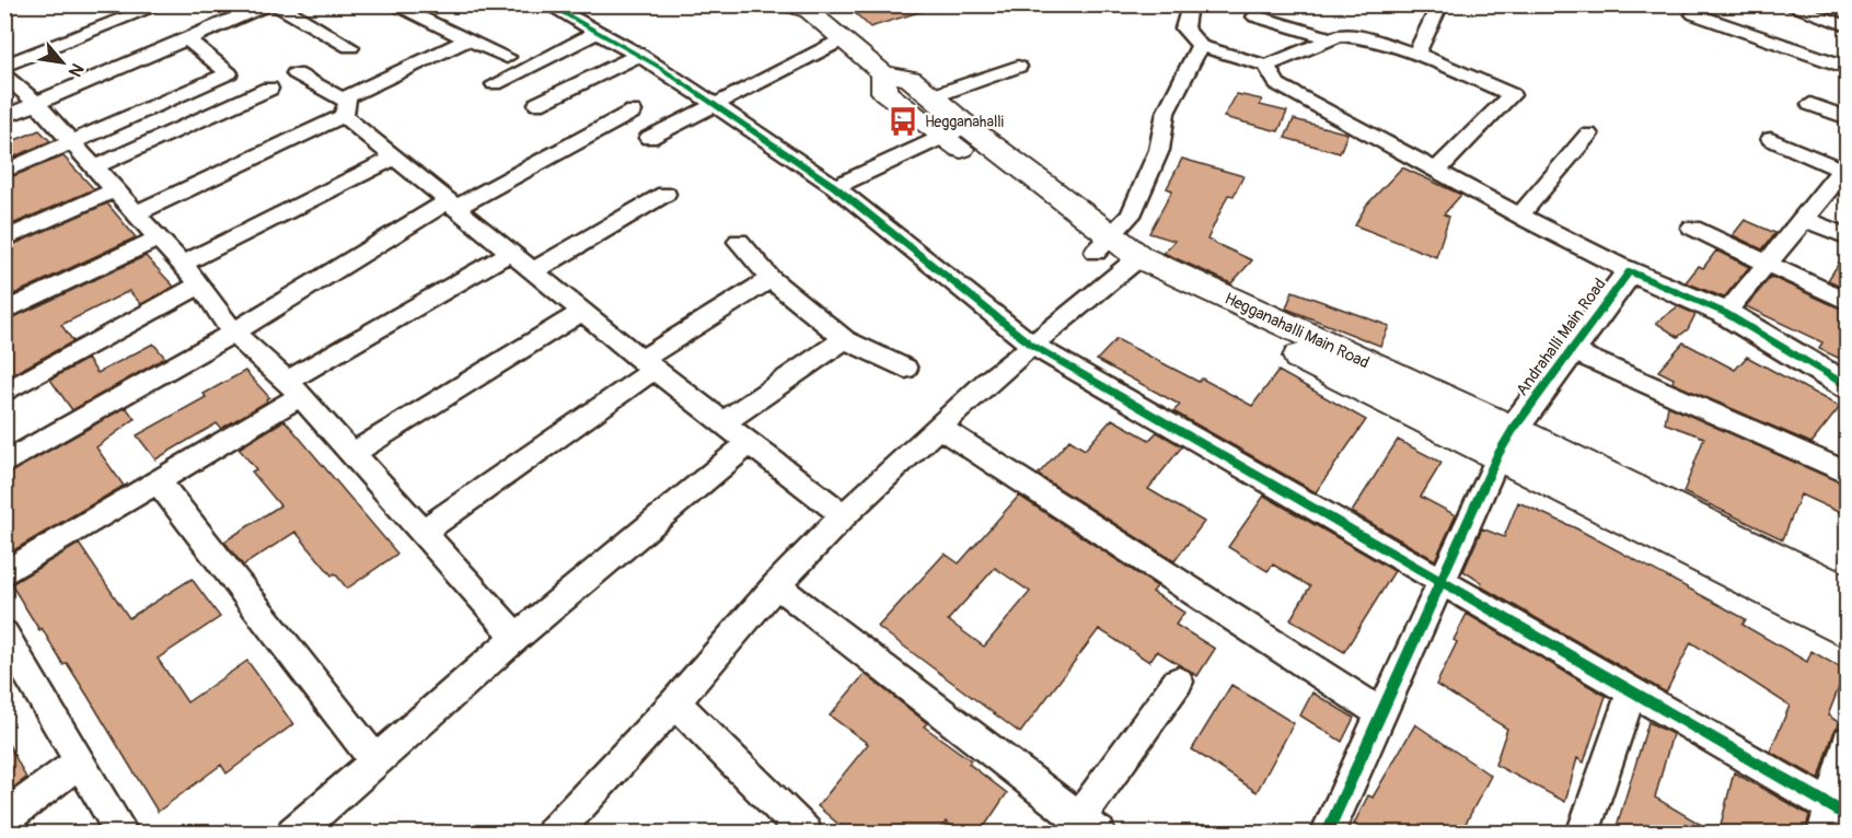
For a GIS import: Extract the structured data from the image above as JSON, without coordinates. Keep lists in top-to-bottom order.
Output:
{
  "streets": {
    "street": ["Andrahalli Main Road"]
  },
  "places": {
    "bus stop": ["Hegganahalli"]
  },
  "north": "bottom right"
}
